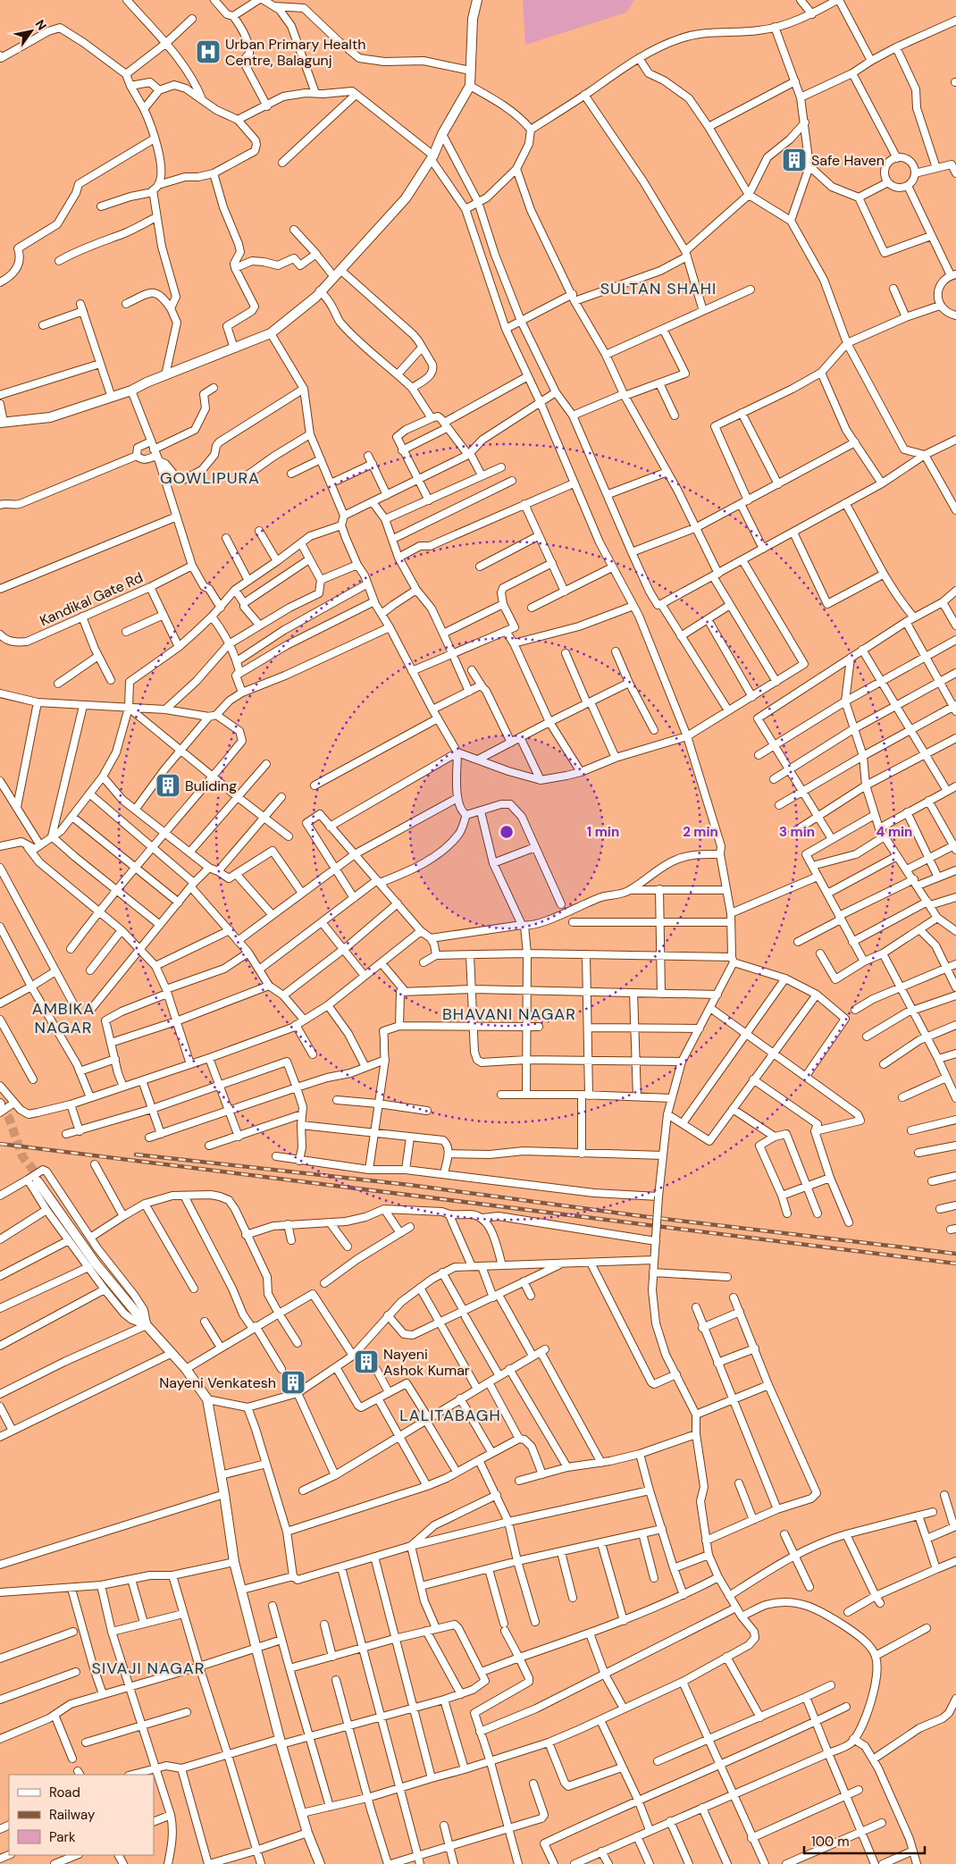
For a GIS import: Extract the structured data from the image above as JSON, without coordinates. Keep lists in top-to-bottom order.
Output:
{
  "streets": {
    "street": ["Kandikal Gate Rd"]
  },
  "districts": [
    "SULTAN SHAHI",
    "GOWLIPURA",
    "AMBIKA NAGAR",
    "BHAVANI NAGAR",
    "LALITABAGH",
    "SIVAJI NAGAR"
  ],
  "places": {
    "hospital": ["Urban Primary Health Centre, Balagunj"],
    "building": [
      "Safe Haven",
      "Buliding",
      "Nayeni Ashok Kumar",
      "Nayeni Venkatesh"
    ]
  },
  "legend": ["Road", "Railway", "Park"],
  "scale_bar": "100 m",
  "north": "top right",
  "rings": [
    "1 min",
    "2 min",
    "3 min",
    "4 min"
  ]
}
